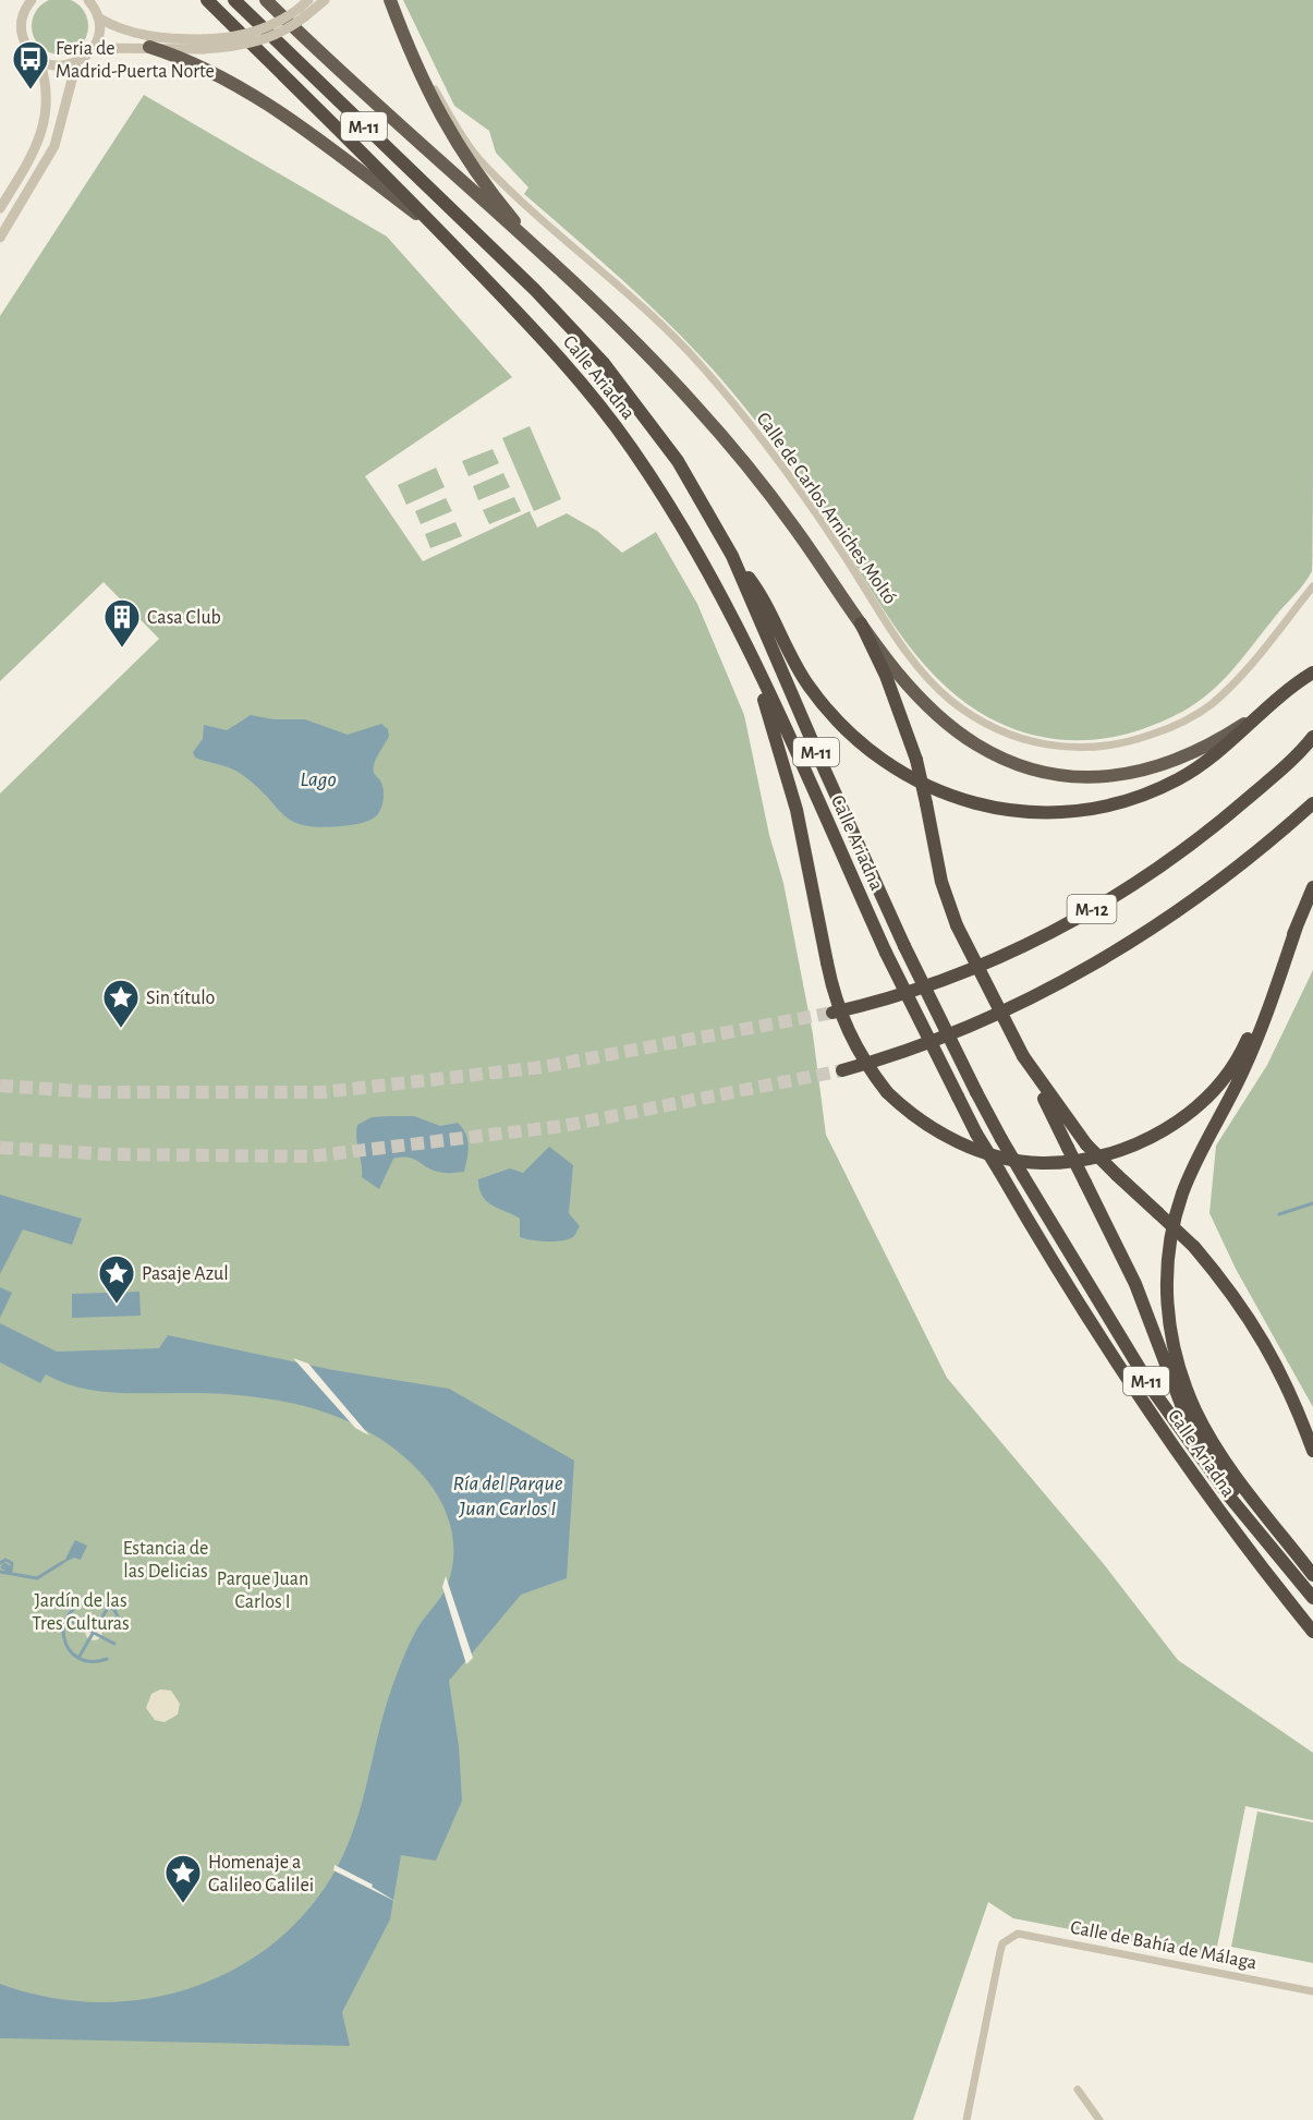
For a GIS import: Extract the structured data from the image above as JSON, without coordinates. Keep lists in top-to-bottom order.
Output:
{
  "streets": {
    "highway": ["M-11", "Calle Ariadna", "M-12"],
    "street": ["Calle de Carlos Arniches Moltó", "Calle de Bahía de Málaga"]
  },
  "water": ["Lago", "Ría del Parque Juan Carlos I"],
  "parks": ["Estancia de las Delicias", "Parque Juan Carlos I", "Jardín de las Tres Culturas"],
  "places": {
    "bus stop": ["Feria de Madrid-Puerta Norte"],
    "building": ["Casa Club"],
    "place": ["Sin título", "Pasaje Azul", "Homenaje a Galileo Galilei"]
  }
}
